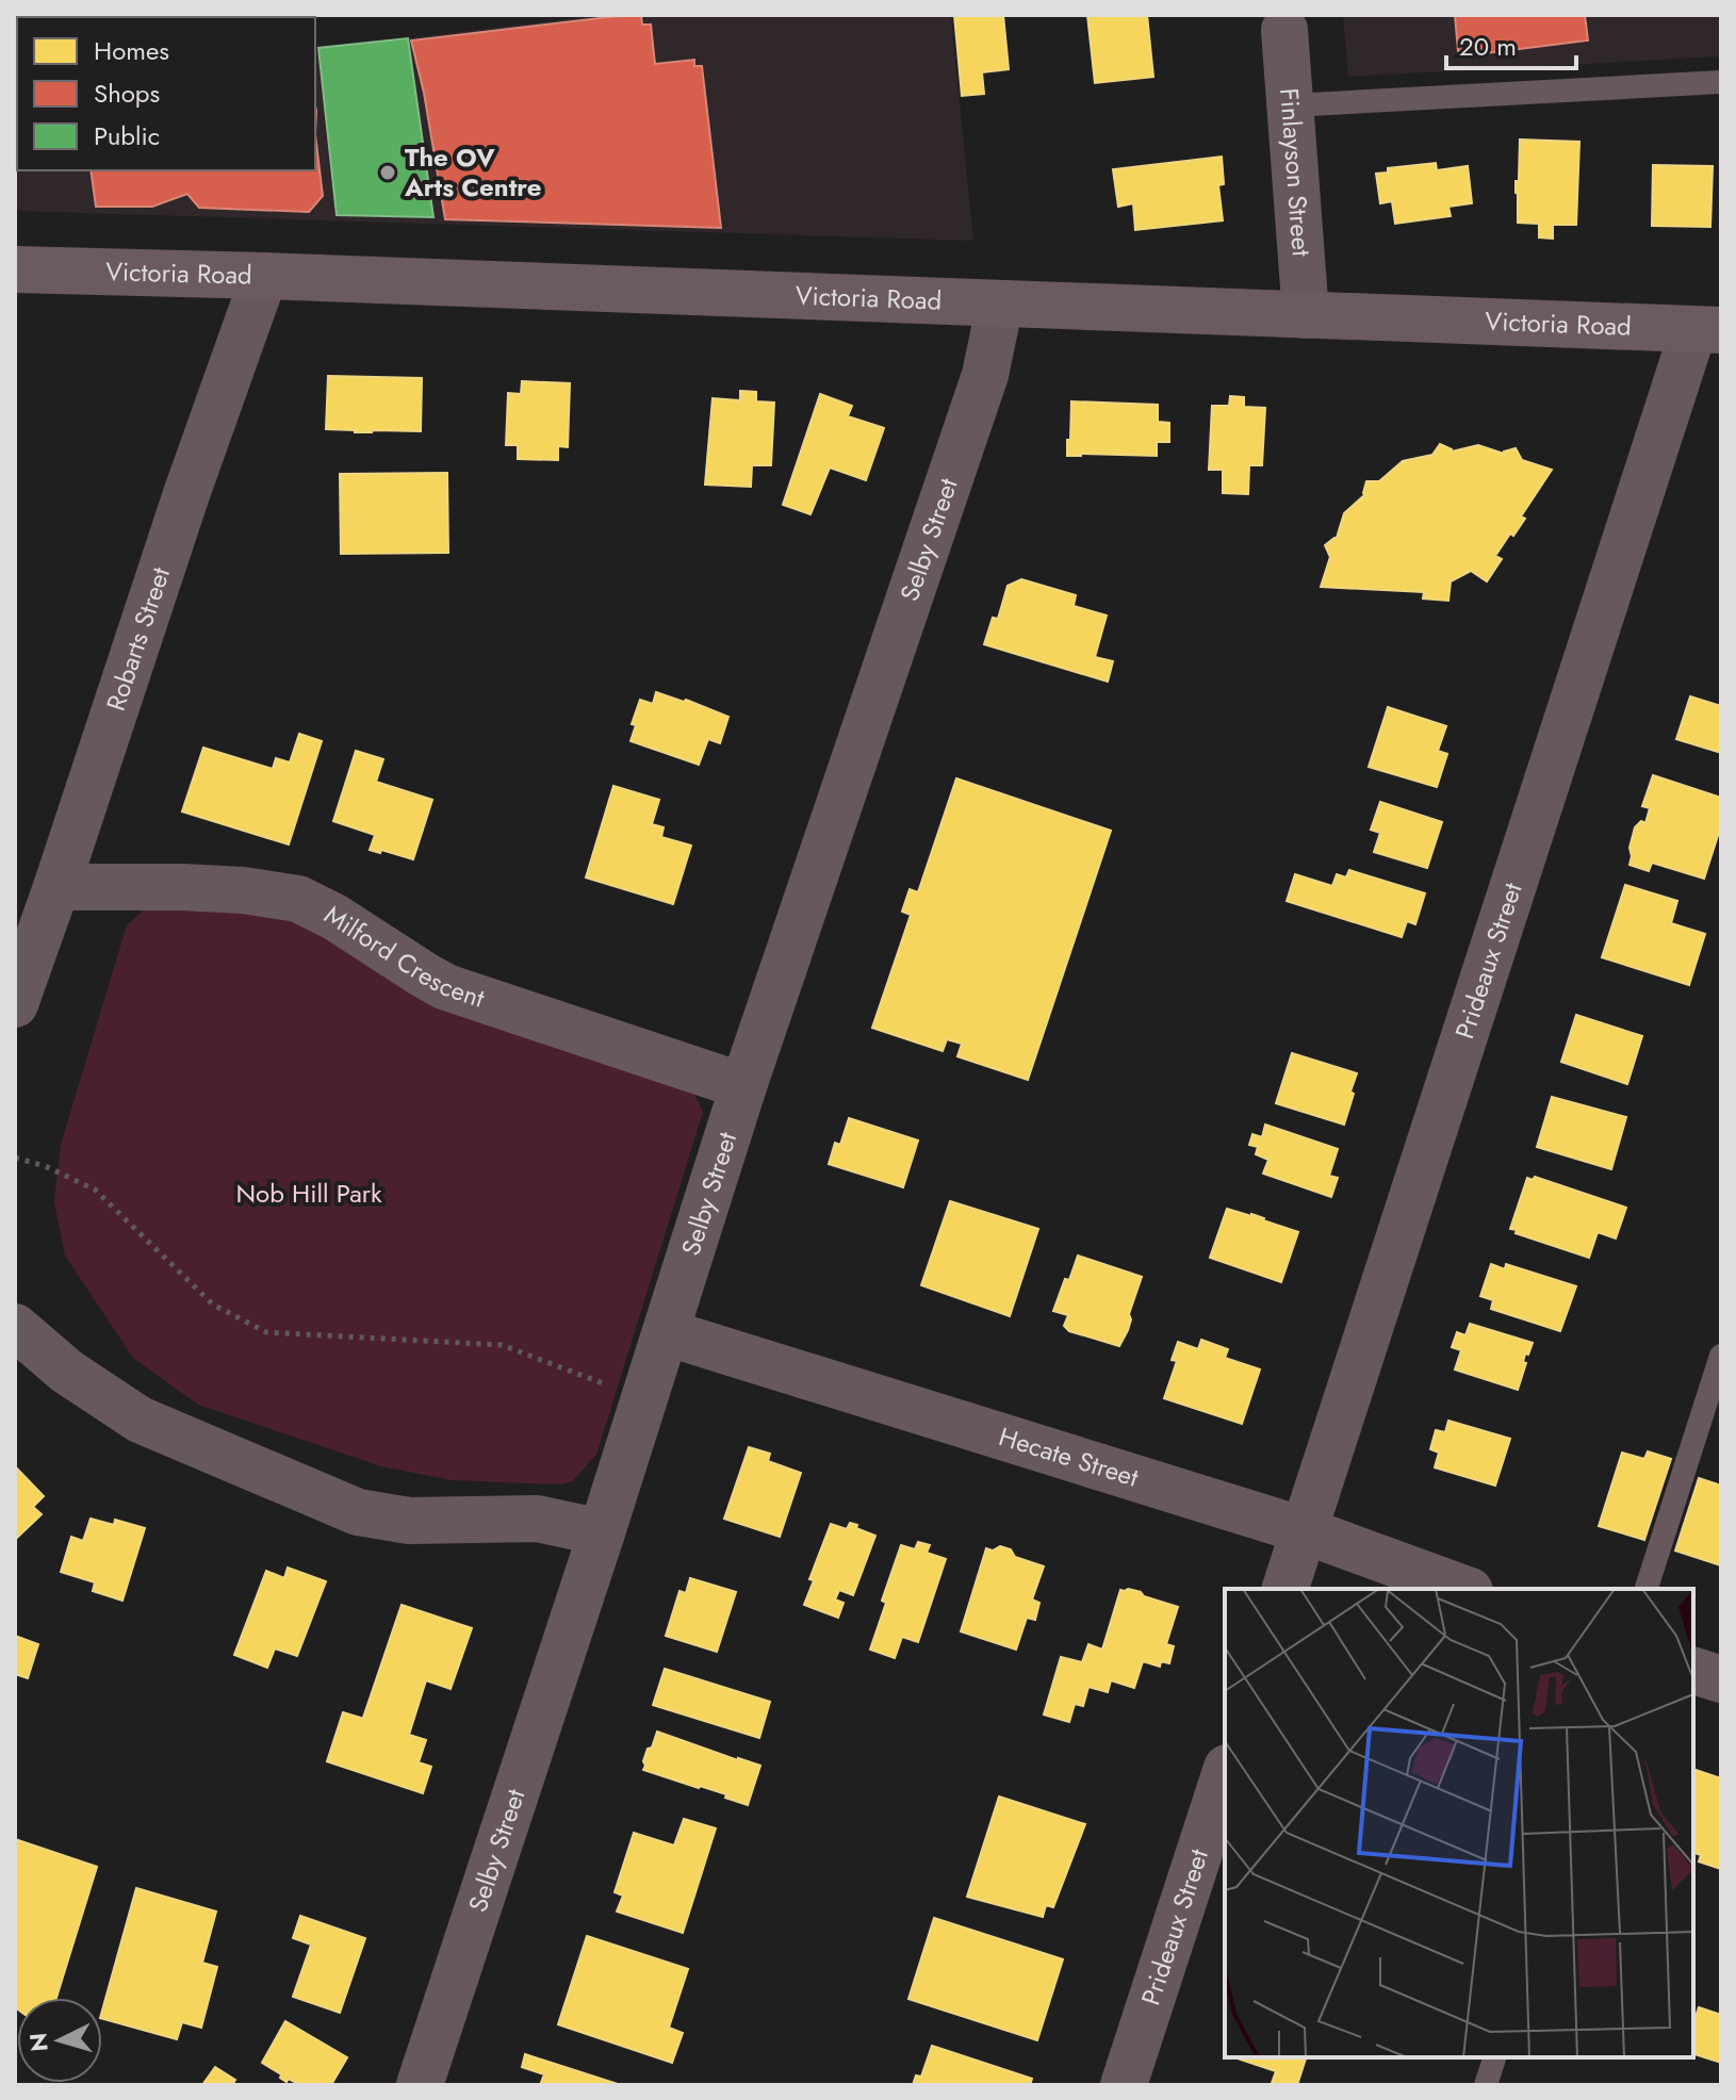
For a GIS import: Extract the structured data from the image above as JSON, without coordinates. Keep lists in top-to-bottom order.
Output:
{
  "streets": {
    "street": [
      "Finlayson Street",
      "Victoria Road",
      "Selby Street",
      "Robarts Street",
      "Milford Crescent",
      "Prideaux Street",
      "Hecate Street"
    ]
  },
  "crossings": [
    ["Finlayson Street", "Victoria Road"],
    ["Victoria Road", "Selby Street"],
    ["Victoria Road", "Robarts Street"],
    ["Victoria Road", "Prideaux Street"],
    ["Selby Street", "Milford Crescent"],
    ["Selby Street", "Hecate Street"],
    ["Robarts Street", "Milford Crescent"],
    ["Prideaux Street", "Hecate Street"]
  ],
  "parks": ["Nob Hill Park"],
  "places": ["The OV Arts Centre"],
  "legend": ["Homes", "Shops", "Public"],
  "scale_bar": "20 m",
  "north": "left"
}
